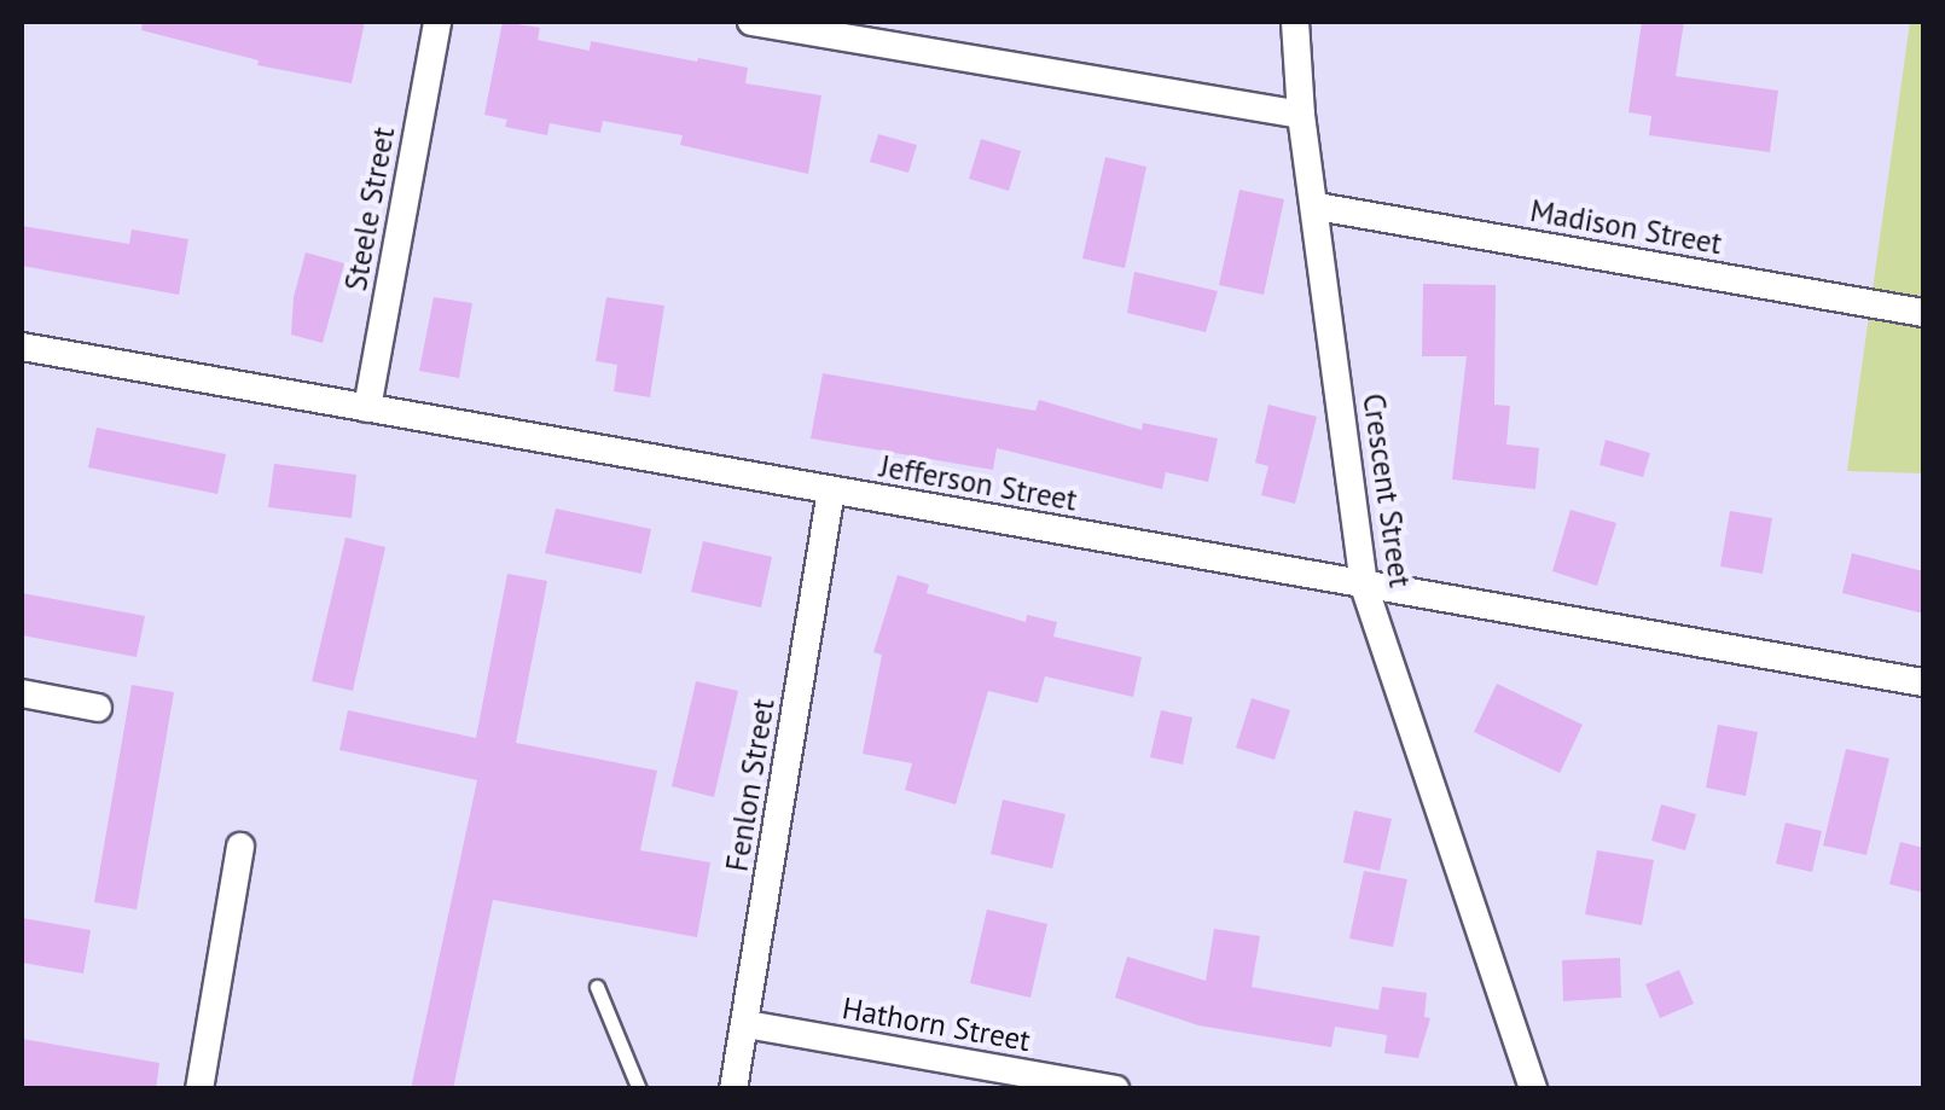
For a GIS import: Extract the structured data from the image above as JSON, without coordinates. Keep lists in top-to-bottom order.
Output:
{
  "streets": {
    "street": [
      "Steele Street",
      "Madison Street",
      "Jefferson Street",
      "Crescent Street",
      "Fenlon Street",
      "Hathorn Street"
    ]
  },
  "crossings": [
    ["Steele Street", "Jefferson Street"],
    ["Madison Street", "Crescent Street"],
    ["Jefferson Street", "Crescent Street"],
    ["Jefferson Street", "Fenlon Street"],
    ["Fenlon Street", "Hathorn Street"]
  ]
}
